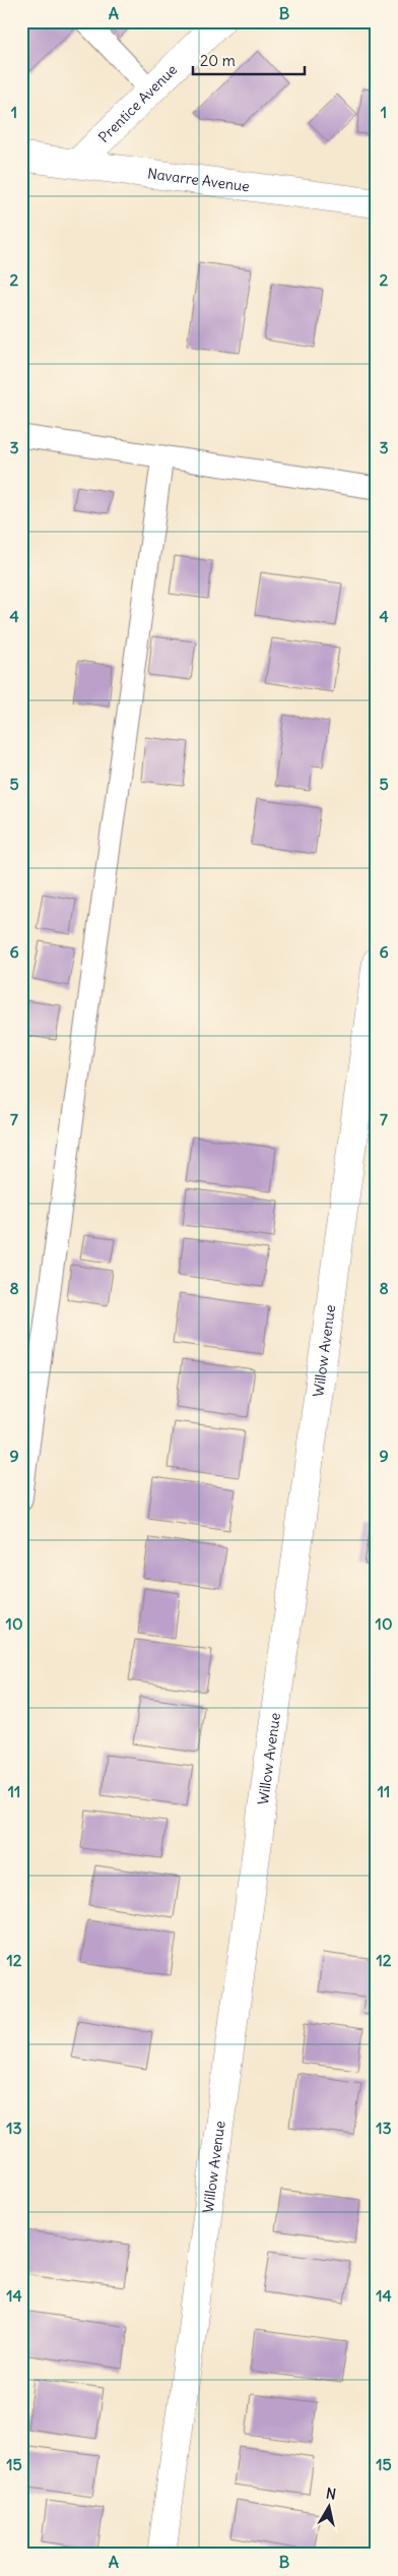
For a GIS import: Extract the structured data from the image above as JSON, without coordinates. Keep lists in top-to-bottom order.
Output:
{
  "streets": {
    "street": ["Prentice Avenue", "Navarre Avenue", "Willow Avenue"]
  },
  "crossings": [
    ["Prentice Avenue", "Navarre Avenue"]
  ],
  "scale_bar": "20 m",
  "north": "top",
  "grid": {
    "columns": ["A", "B"],
    "rows": [
      "1",
      "2",
      "3",
      "4",
      "5",
      "6",
      "7",
      "8",
      "9",
      "10",
      "11",
      "12",
      "13",
      "14",
      "15"
    ]
  }
}
